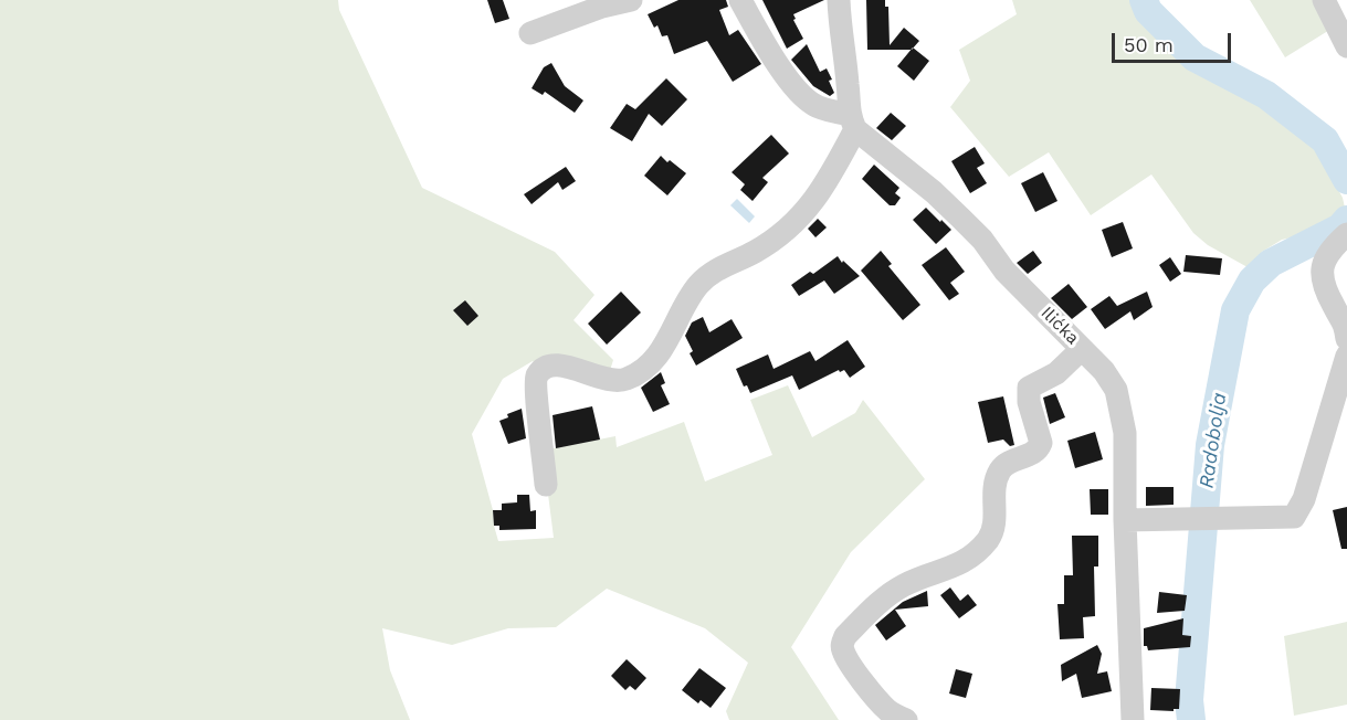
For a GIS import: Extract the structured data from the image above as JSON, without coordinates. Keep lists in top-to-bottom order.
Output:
{
  "streets": {
    "street": ["Ilićka"]
  },
  "water": ["Radobolja"],
  "scale_bar": "50 m"
}
